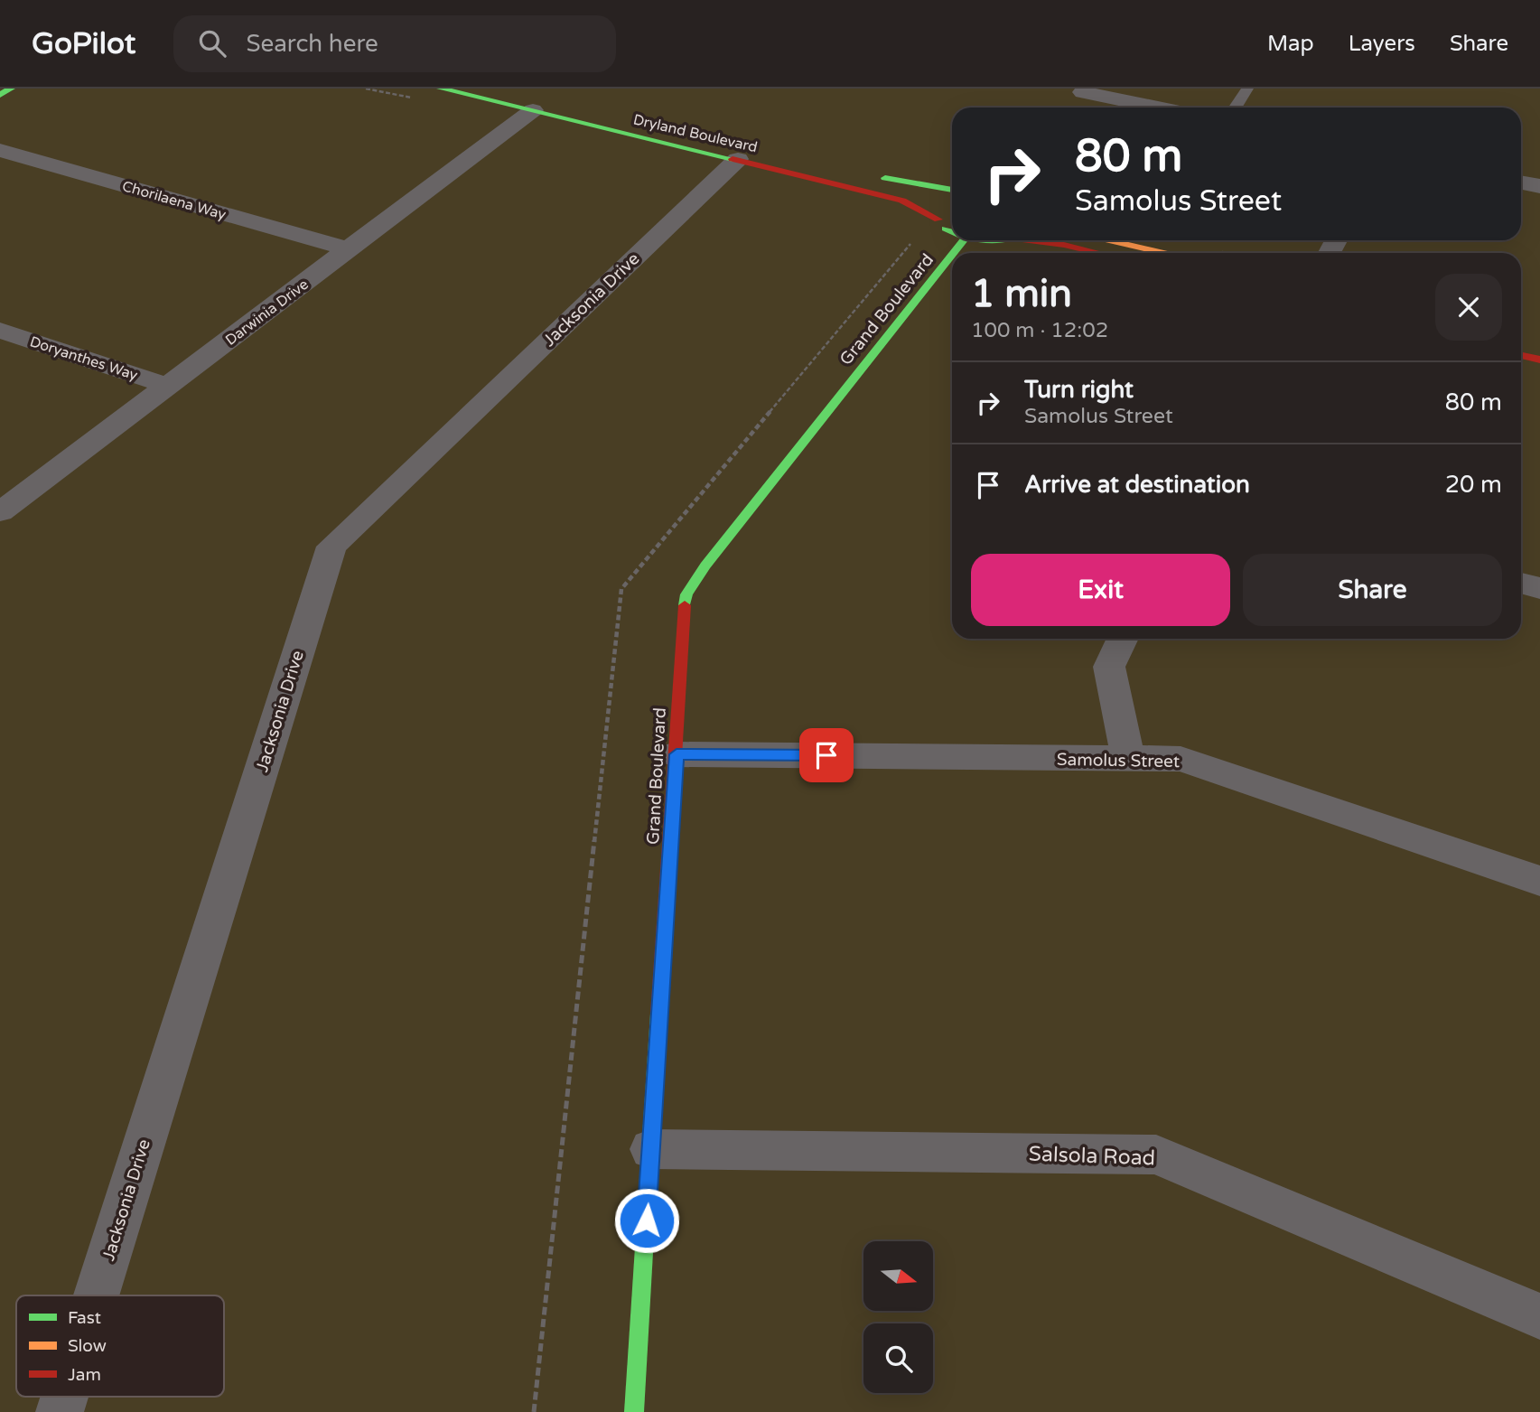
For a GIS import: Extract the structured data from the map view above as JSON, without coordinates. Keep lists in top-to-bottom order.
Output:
{
  "streets": {
    "street": [
      "Dryland Boulevard",
      "Chorilaena Way",
      "Jacksonia Drive",
      "Grand Boulevard",
      "Darwinia Drive",
      "Doryanthes Way",
      "Samolus Street",
      "Salsola Road"
    ]
  },
  "crossings": [
    ["Dryland Boulevard", "Jacksonia Drive"],
    ["Dryland Boulevard", "Darwinia Drive"],
    ["Chorilaena Way", "Darwinia Drive"],
    ["Grand Boulevard", "Samolus Street"],
    ["Grand Boulevard", "Salsola Road"],
    ["Darwinia Drive", "Doryanthes Way"]
  ],
  "legend": ["Fast", "Slow", "Jam"],
  "north": "right",
  "page": {
    "header": "GoPilot",
    "search": "Search here",
    "nav": ["Map", "Layers", "Share"],
    "turn": ["80 m", "Samolus Street"],
    "heading": ["1 min", "100 m · 12:02"],
    "list": [
      {
        "name": "Turn right",
        "note": "Samolus Street",
        "value": "80 m"
      },
      {
        "name": "Arrive at destination",
        "value": "20 m"
      }
    ],
    "buttons": ["Exit", "Share"]
  }
}
